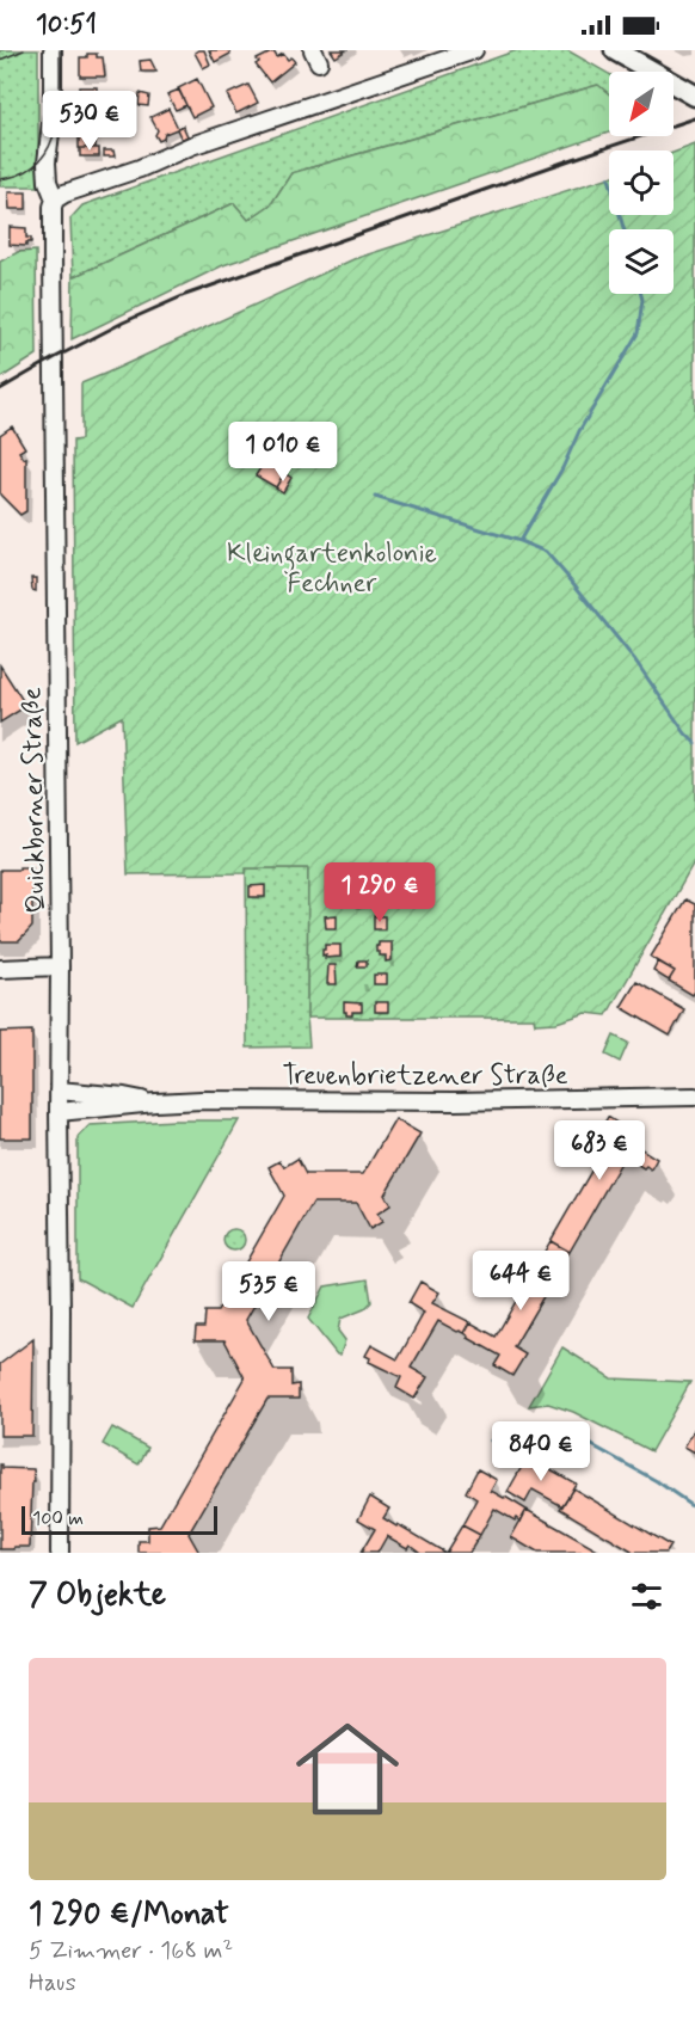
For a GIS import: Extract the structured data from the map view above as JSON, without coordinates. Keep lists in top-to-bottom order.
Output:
{
  "streets": {
    "street": ["Quickborner Straße", "Treuenbrietzener Straße"]
  },
  "crossings": [
    ["Quickborner Straße", "Treuenbrietzener Straße"]
  ],
  "parks": ["Kleingartenkolonie Fechner"],
  "scale_bar": "100 m",
  "north": "bottom left",
  "page": {
    "status": "10:51",
    "price": [
      "530 €",
      "1 010 €",
      "1 290 €",
      "683 €",
      "644 €",
      "535 €",
      "840 €"
    ],
    "scale": "100 m",
    "heading": "7 Objekte",
    "list": [
      {
        "name": "1 290 €/Monat",
        "note": "5 Zimmer · 168 m² · Haus"
      }
    ]
  }
}
